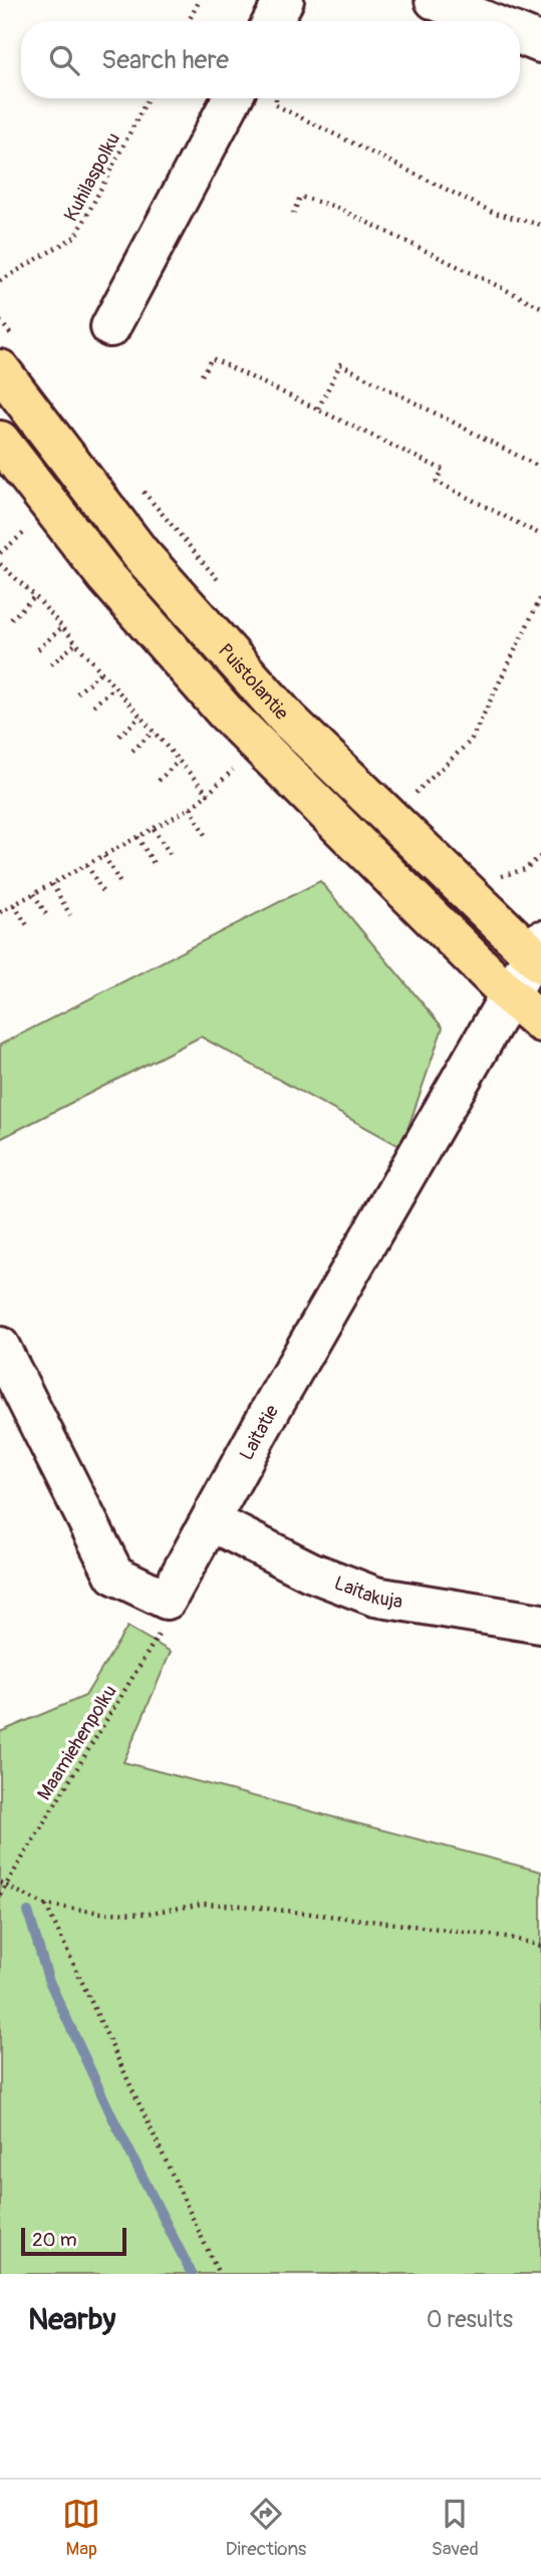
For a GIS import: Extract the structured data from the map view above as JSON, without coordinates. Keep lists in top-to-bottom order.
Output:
{
  "streets": {
    "main road": ["Puistolantie"],
    "street": ["Laitatie", "Laitakuja"],
    "path": ["Kuhilaspolku", "Maamiehenpolku"]
  },
  "crossings": [
    ["Puistolantie", "Laitatie"],
    ["Laitatie", "Laitakuja"],
    ["Laitatie", "Maamiehenpolku"]
  ],
  "scale_bar": "20 m",
  "page": {
    "search": "Search here",
    "scale": "20 m",
    "heading": ["Nearby", "0 results"],
    "nav": ["Map", "Directions", "Saved"]
  }
}
